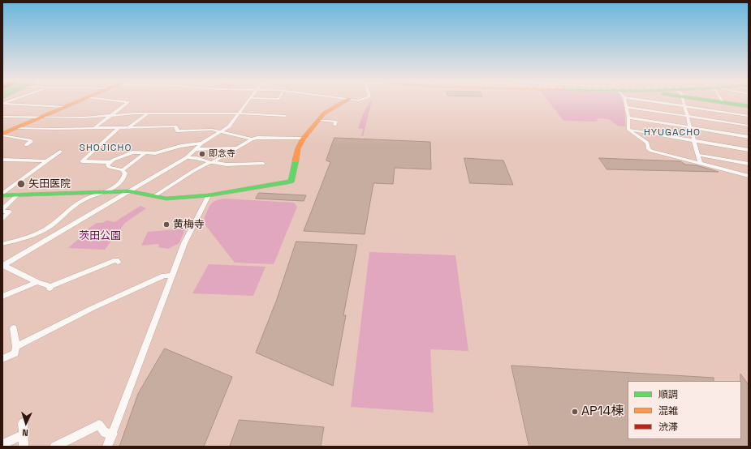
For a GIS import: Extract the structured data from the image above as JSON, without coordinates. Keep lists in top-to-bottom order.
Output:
{
  "districts": ["HYUGACHO", "SHOJICHO"],
  "parks": ["茨田公園"],
  "places": [
    "即念寺",
    "矢田医院",
    "黄梅寺",
    "AP14棟"
  ],
  "legend": ["順調", "混雑", "渋滞"],
  "north": "bottom"
}
